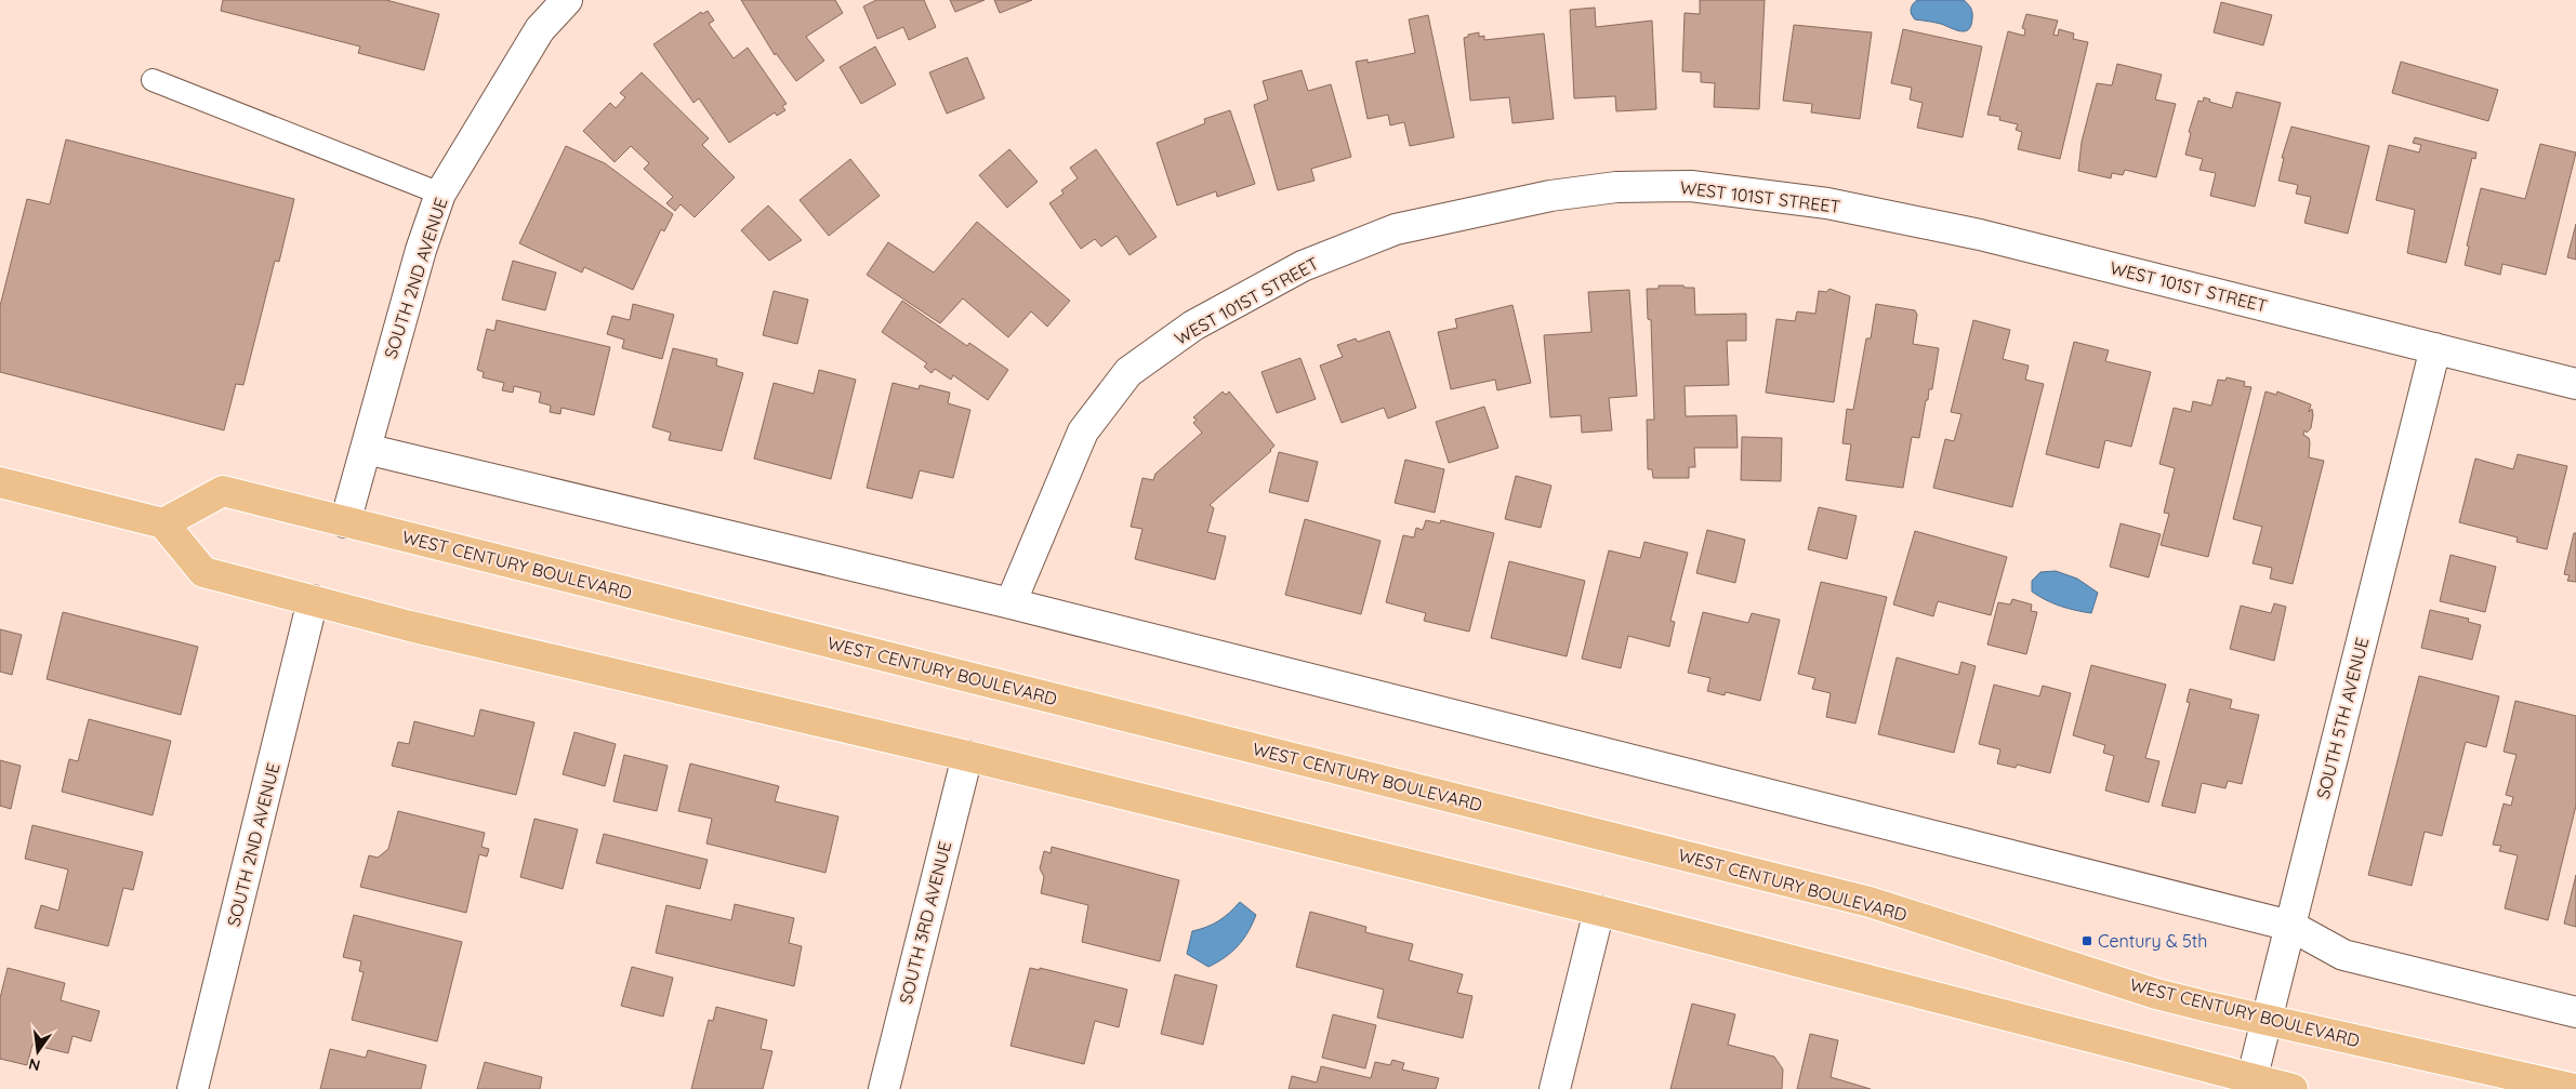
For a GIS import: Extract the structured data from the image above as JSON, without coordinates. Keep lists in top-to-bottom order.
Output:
{
  "streets": {
    "main road": ["WEST CENTURY BOULEVARD"],
    "street": [
      "WEST 101ST STREET",
      "SOUTH 2ND AVENUE",
      "SOUTH 5TH AVENUE",
      "SOUTH 3RD AVENUE"
    ]
  },
  "crossings": [
    ["WEST 101ST STREET", "SOUTH 5TH AVENUE"],
    ["SOUTH 2ND AVENUE", "WEST CENTURY BOULEVARD"],
    ["WEST CENTURY BOULEVARD", "SOUTH 5TH AVENUE"]
  ],
  "places": {
    "transit": ["Century & 5th"]
  },
  "north": "bottom"
}
